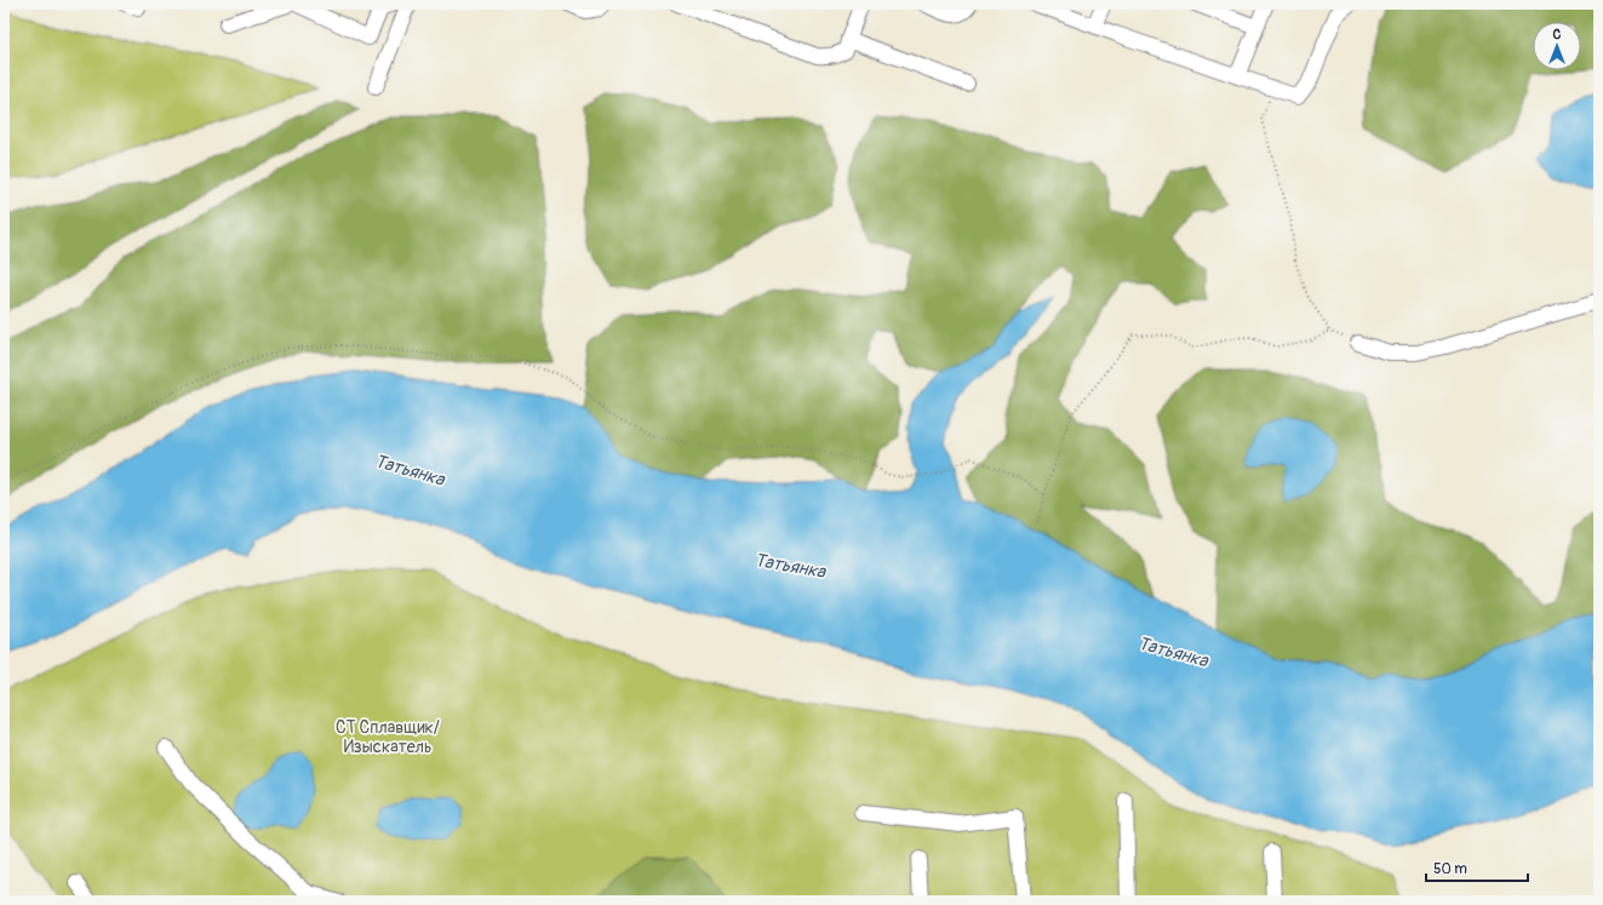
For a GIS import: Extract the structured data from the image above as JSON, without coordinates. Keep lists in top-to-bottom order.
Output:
{
  "water": ["Татьянка"],
  "parks": ["СТ Сплавщик/ Изыскатель"],
  "scale_bar": "50 m",
  "north": "top"
}
